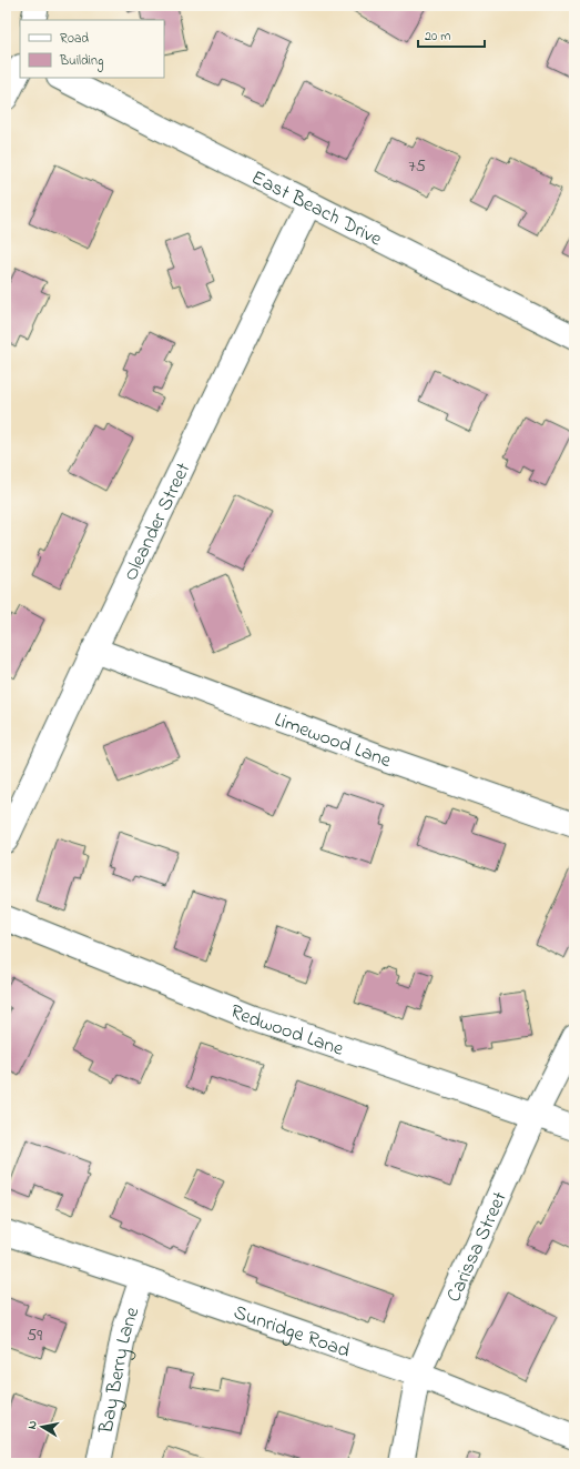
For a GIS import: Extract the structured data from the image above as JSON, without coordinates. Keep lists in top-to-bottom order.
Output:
{
  "streets": {
    "street": [
      "East Beach Drive",
      "Oleander Street",
      "Limewood Lane",
      "Redwood Lane",
      "Carissa Street",
      "Sunridge Road",
      "Bay Berry Lane"
    ]
  },
  "crossings": [
    ["East Beach Drive", "Oleander Street"],
    ["Oleander Street", "Limewood Lane"],
    ["Redwood Lane", "Carissa Street"],
    ["Carissa Street", "Sunridge Road"],
    ["Sunridge Road", "Bay Berry Lane"]
  ],
  "house_numbers": ["75", "59"],
  "legend": ["Road", "Building"],
  "scale_bar": "20 m",
  "north": "left"
}
